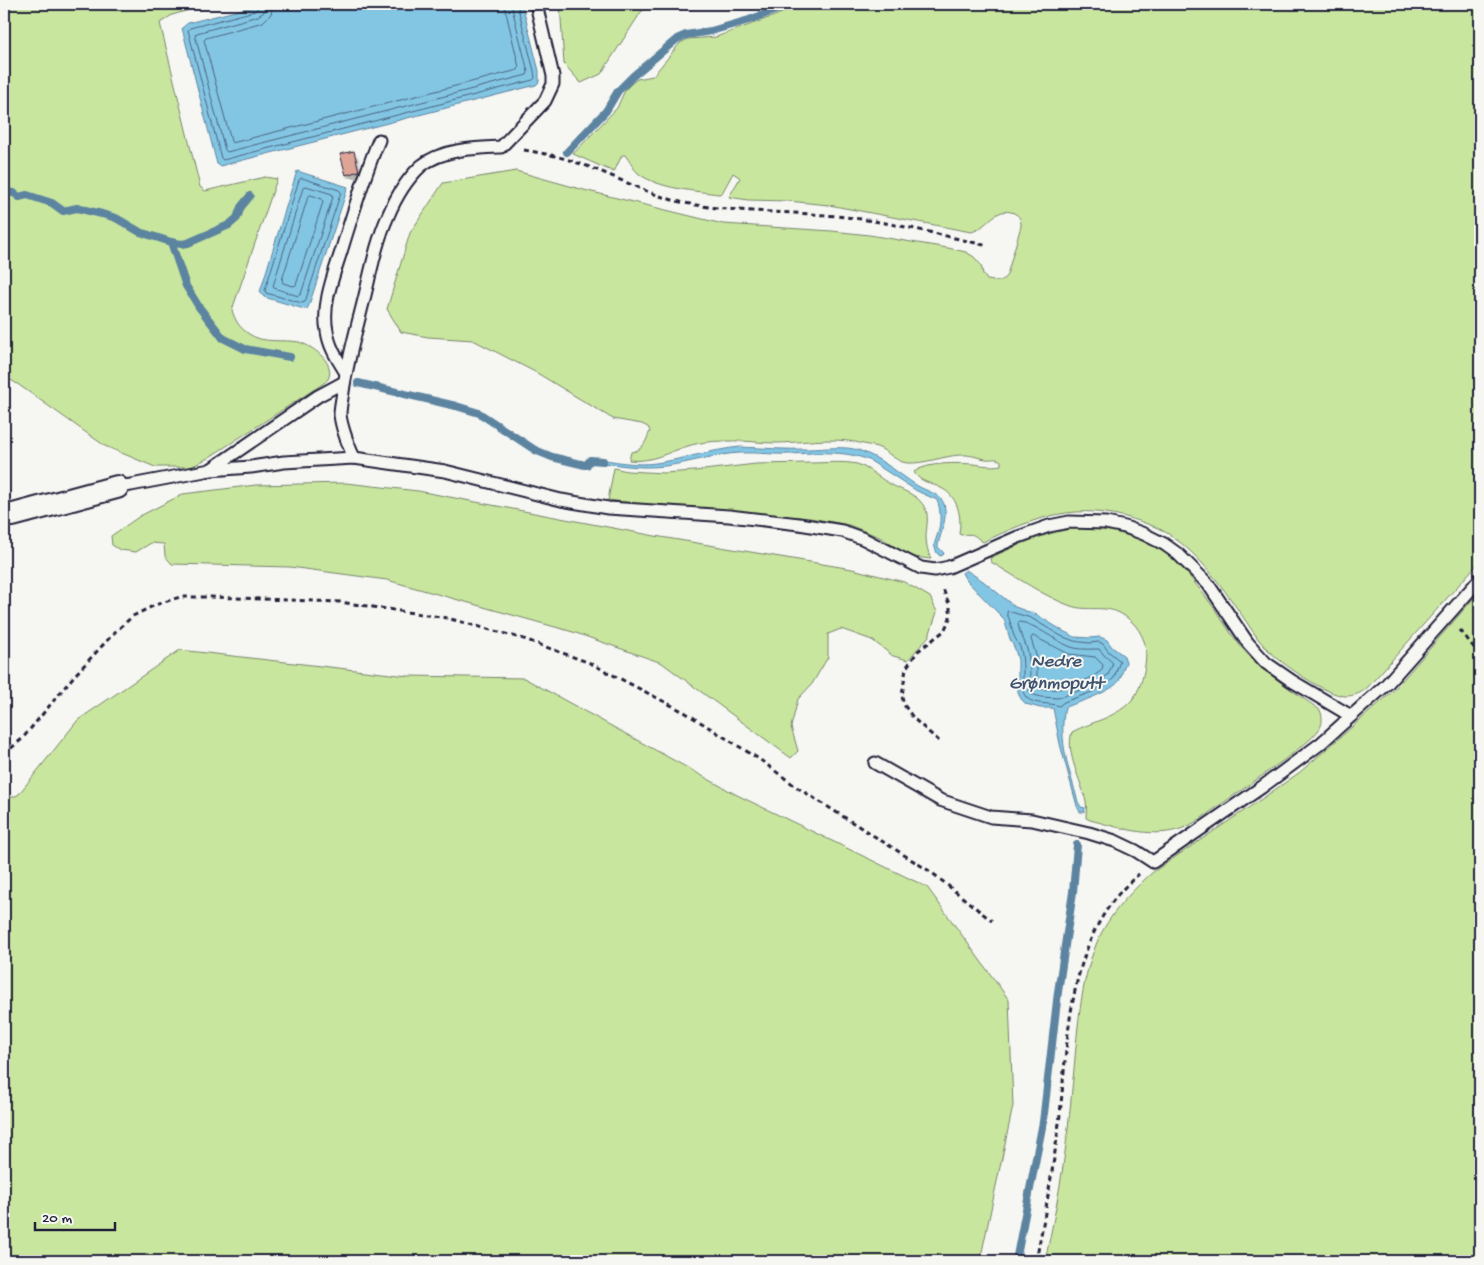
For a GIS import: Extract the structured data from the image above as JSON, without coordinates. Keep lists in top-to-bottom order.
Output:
{
  "water": ["Nedre Grønmoputt"],
  "scale_bar": "20 m"
}
